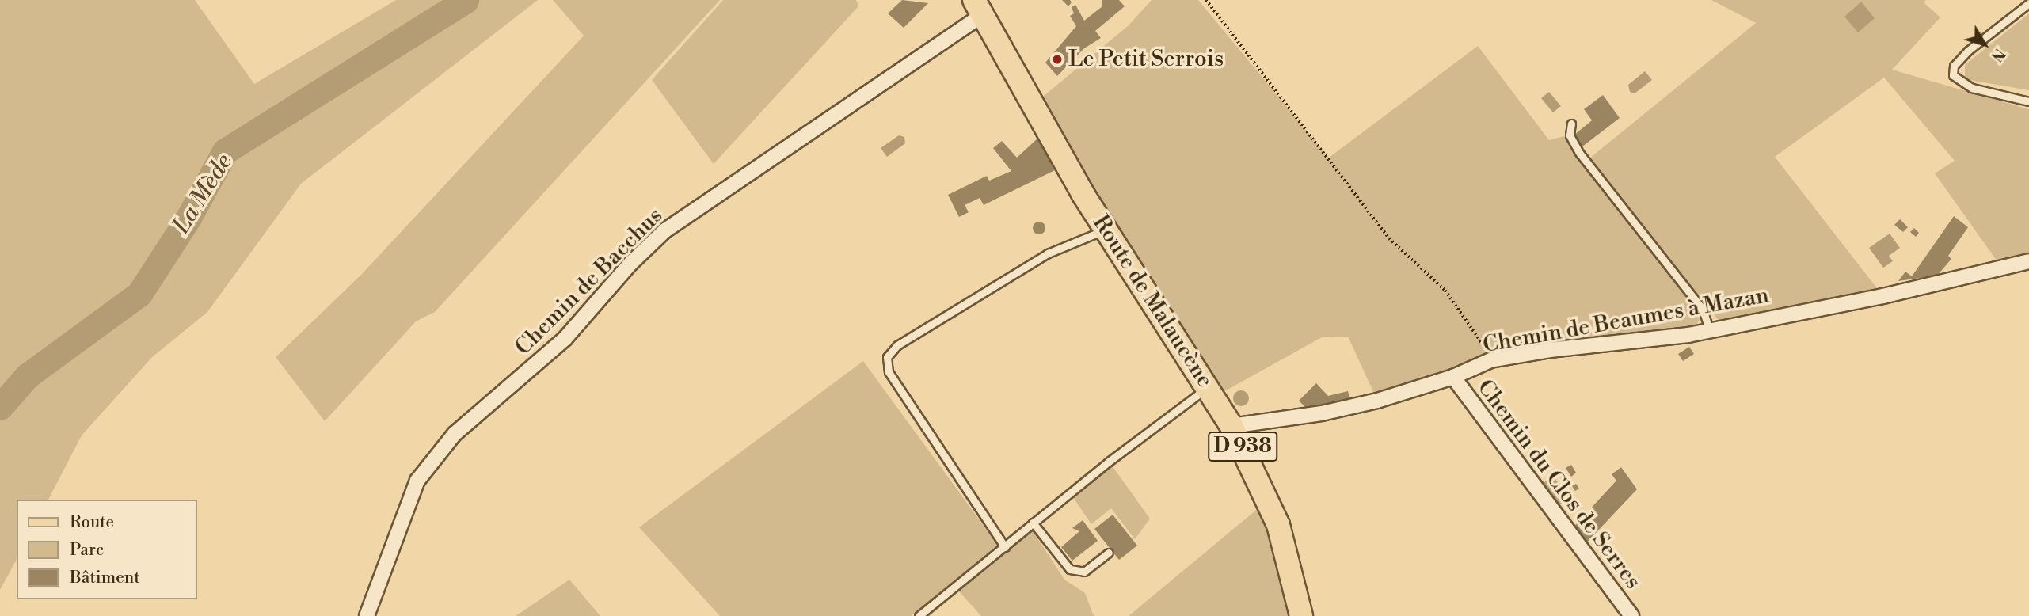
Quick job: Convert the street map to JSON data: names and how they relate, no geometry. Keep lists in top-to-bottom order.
{
  "streets": {
    "main road": ["Route de Malaucène", "D 938"],
    "street": ["Chemin de Bacchus", "Chemin de Beaumes à Mazan", "Chemin du Clos de Serres"]
  },
  "crossings": [
    ["Chemin de Bacchus", "Route de Malaucène"],
    ["Route de Malaucène", "Chemin de Beaumes à Mazan"],
    ["Chemin de Beaumes à Mazan", "Chemin du Clos de Serres"]
  ],
  "water": ["La Mède"],
  "places": ["Le Petit Serrois"],
  "legend": ["Route", "Parc", "Bâtiment"],
  "north": "bottom right"
}
